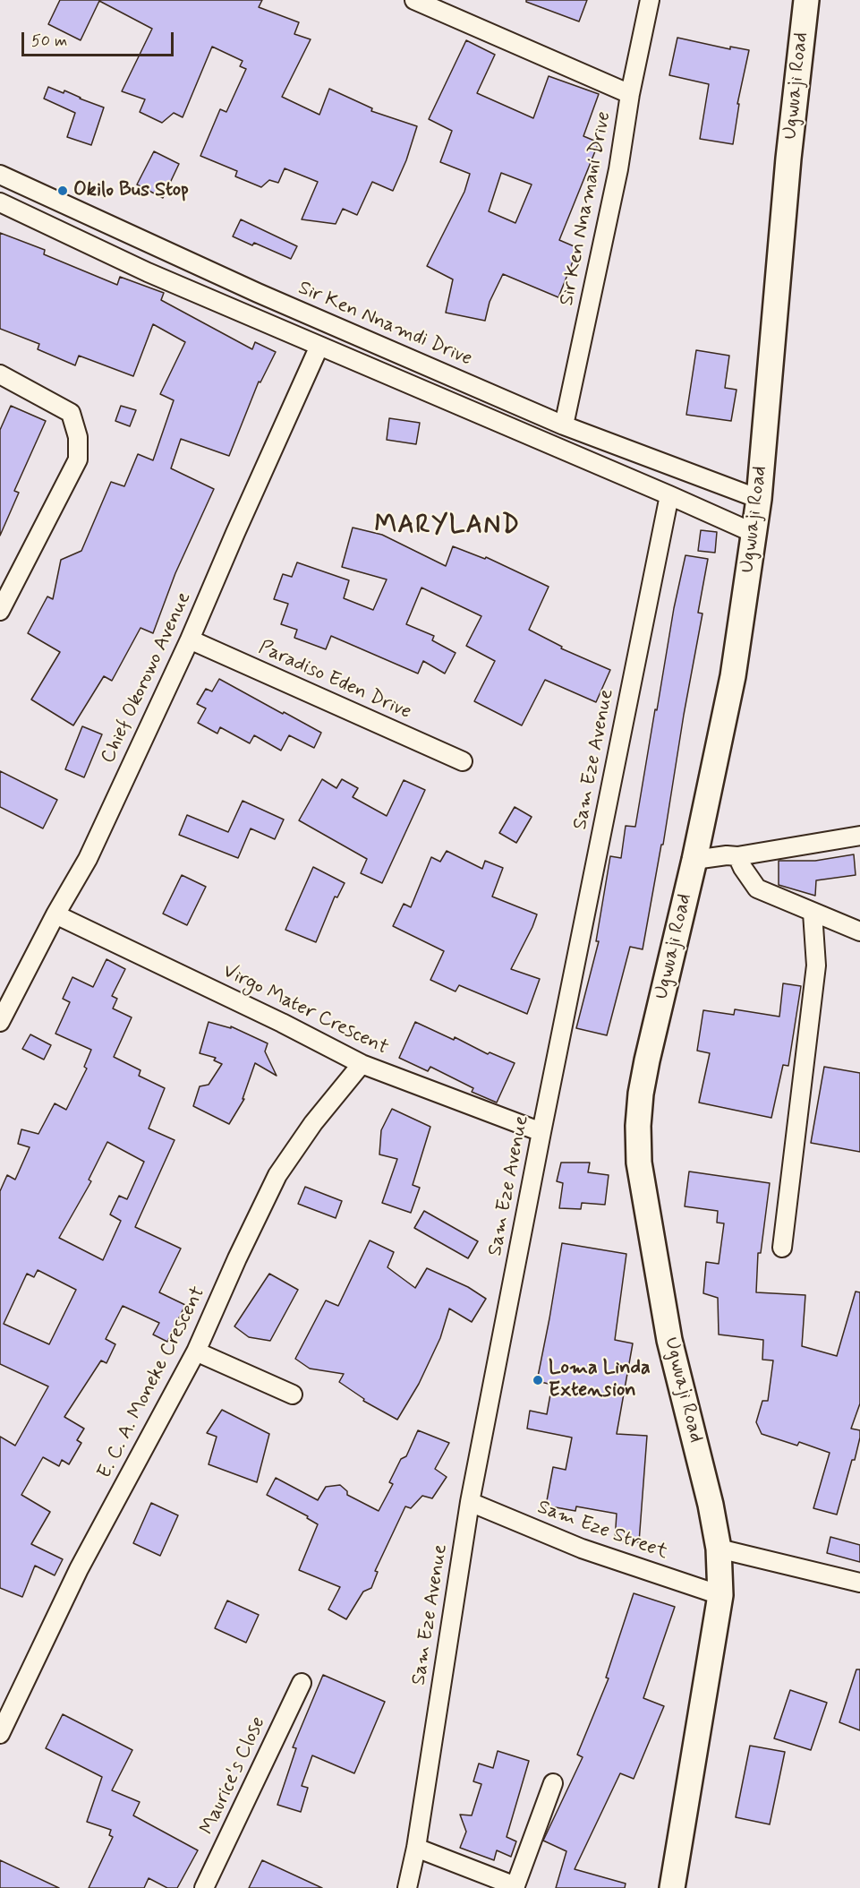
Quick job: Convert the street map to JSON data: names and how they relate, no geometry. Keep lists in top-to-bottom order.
{
  "streets": {
    "main road": ["Ugwuaji Road"],
    "street": [
      "Sir Ken Nnamani Drive",
      "Sir Ken Nnamdi Drive",
      "Chief Okorowo Avenue",
      "Paradiso Eden Drive",
      "Sam Eze Avenue",
      "Virgo Mater Crescent",
      "E. C. A. Moneke Crescent",
      "Sam Eze Street",
      "Maurice's Close"
    ]
  },
  "crossings": [
    ["Ugwuaji Road", "Sir Ken Nnamdi Drive"],
    ["Ugwuaji Road", "Sam Eze Street"],
    ["Sir Ken Nnamani Drive", "Sir Ken Nnamdi Drive"],
    ["Chief Okorowo Avenue", "Paradiso Eden Drive"],
    ["Chief Okorowo Avenue", "Virgo Mater Crescent"],
    ["Sam Eze Avenue", "Virgo Mater Crescent"],
    ["Sam Eze Avenue", "Sam Eze Street"],
    ["Virgo Mater Crescent", "E. C. A. Moneke Crescent"]
  ],
  "districts": ["MARYLAND"],
  "places": ["Okilo Bus Stop", "Loma Linda Extension"],
  "scale_bar": "50 m"
}
